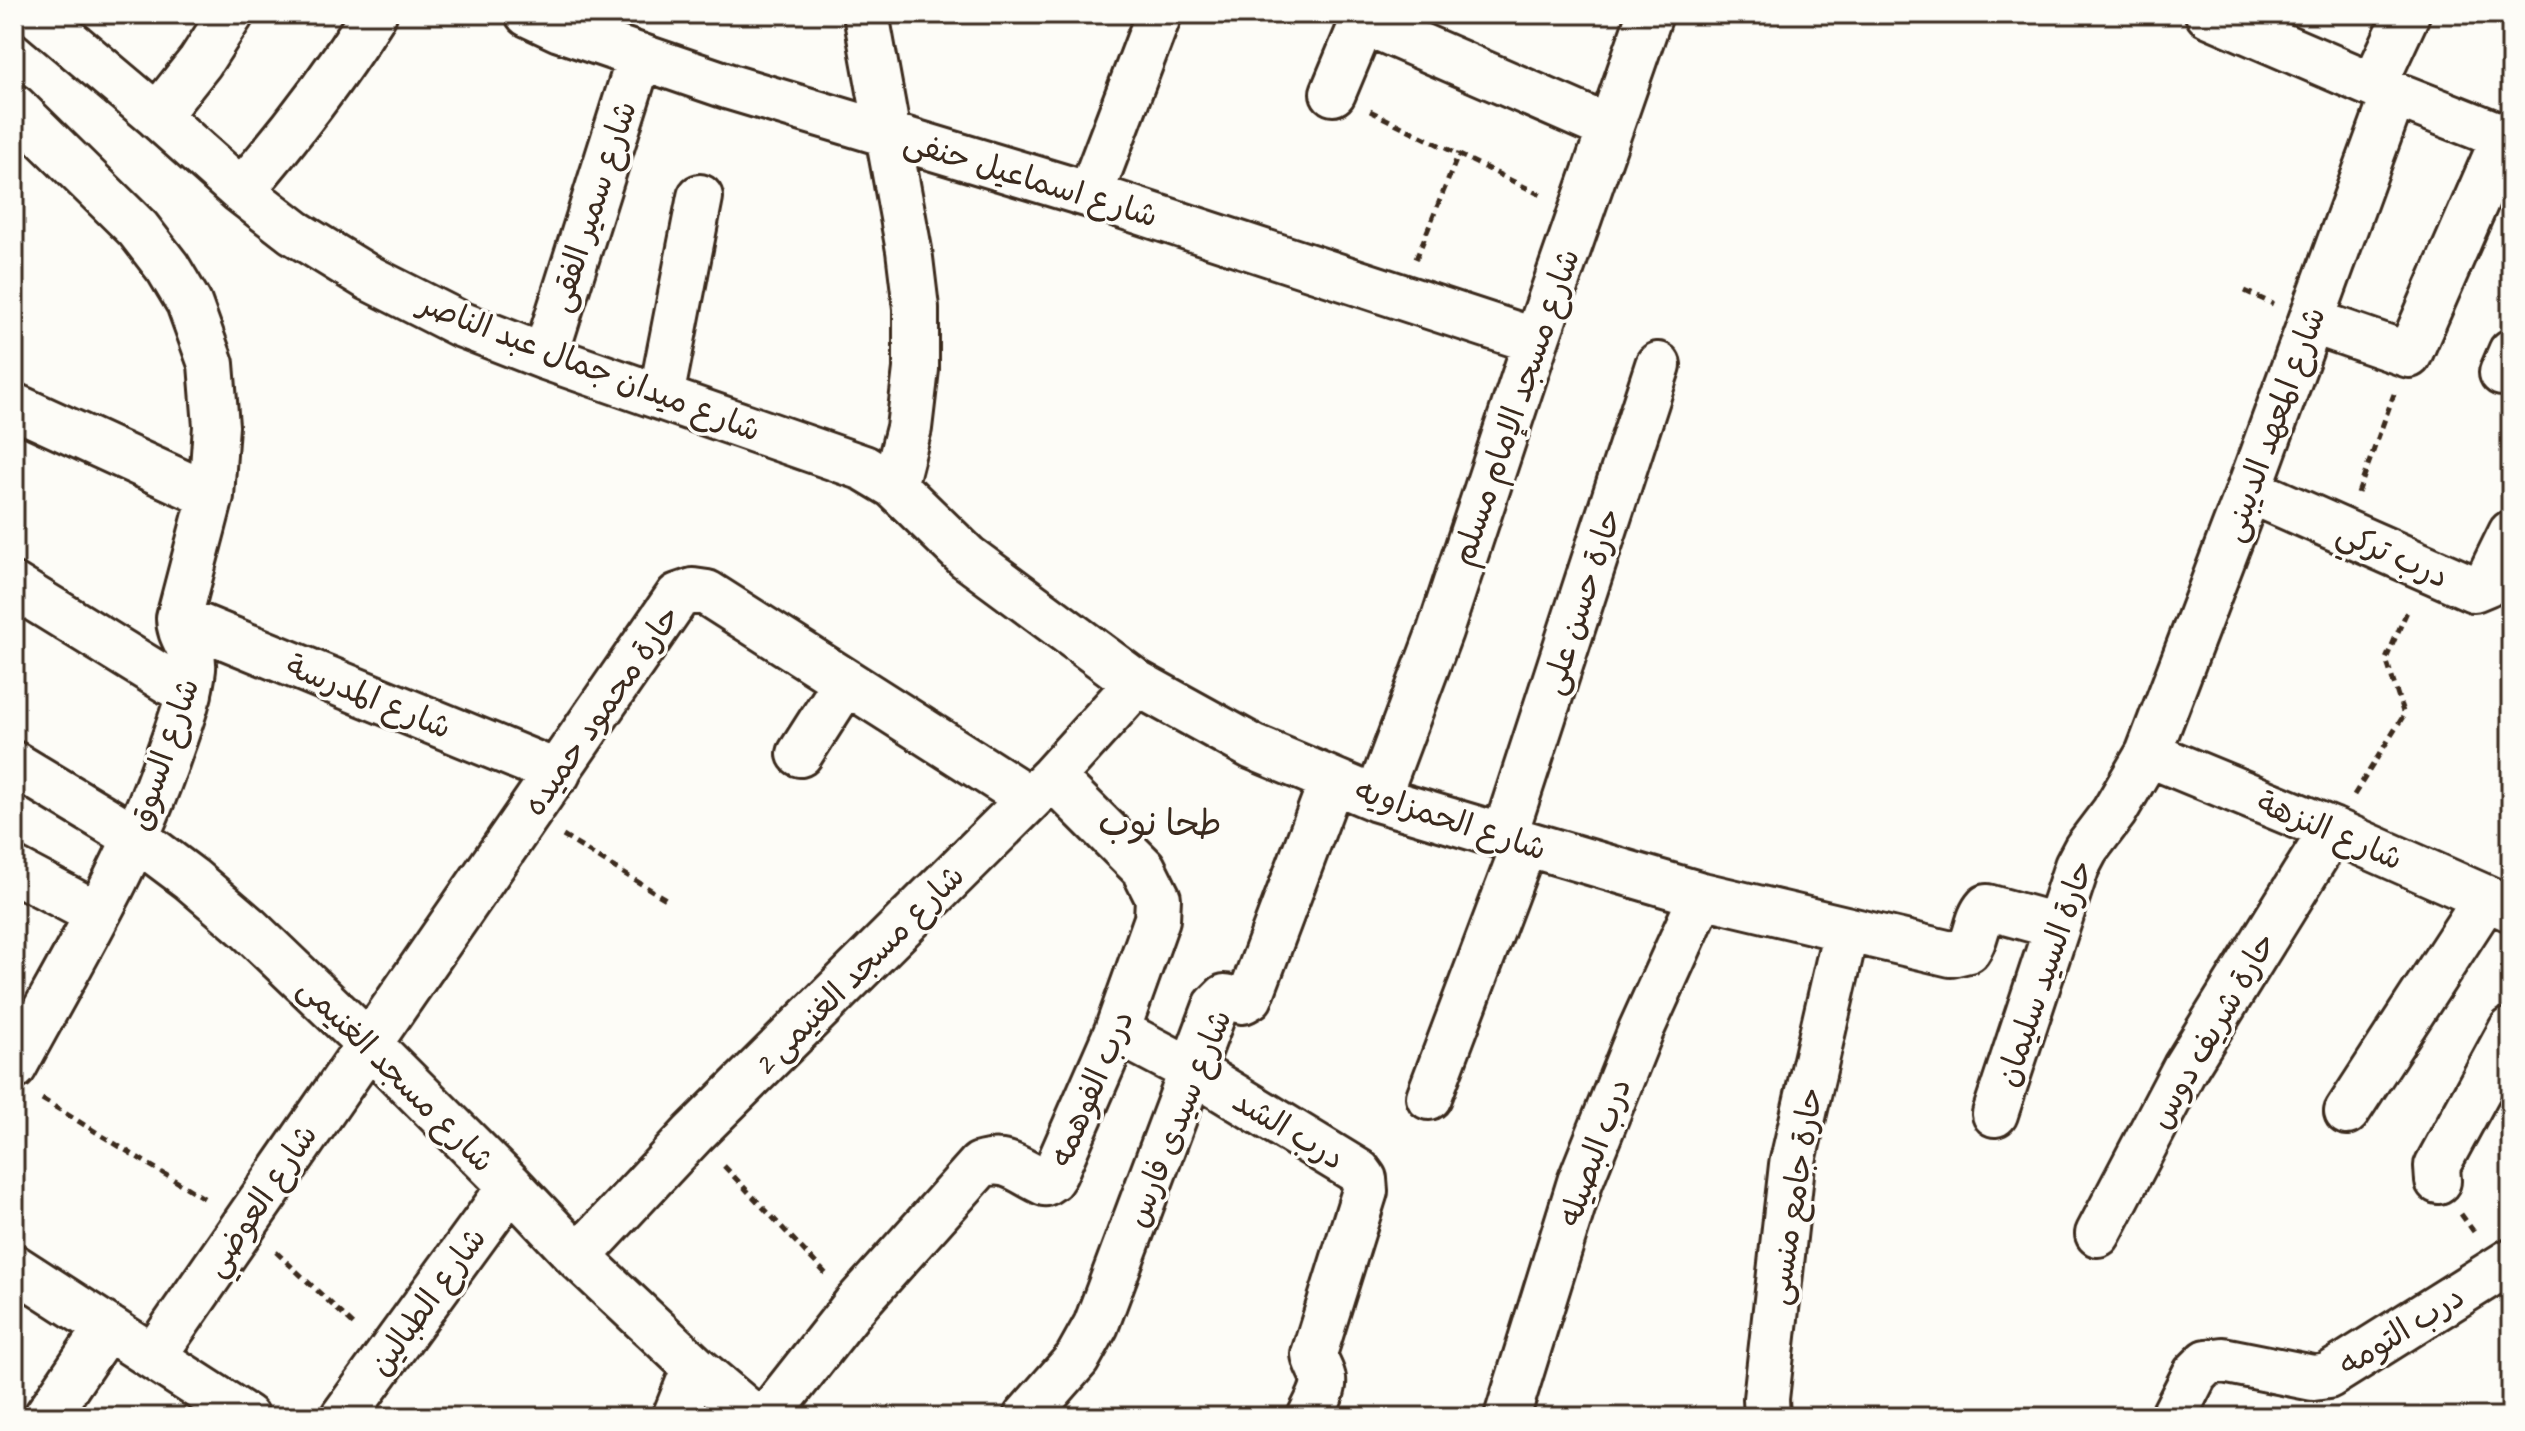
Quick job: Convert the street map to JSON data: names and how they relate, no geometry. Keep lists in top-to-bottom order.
{
  "streets": {
    "street": [
      "شارع اسماعيل حنفى",
      "شارع سمير الفقى",
      "شارع ميدان جمال عبد الناصر",
      "شارع مسجد الإمام مسلم",
      "شارع المعهد الديبنى",
      "درب تركي",
      "حارة حسن على",
      "شارع المدرسة",
      "حارة محمود حميده",
      "شارع السوق",
      "شارع الحمزاويه",
      "شارع النزهة",
      "شارع مسجد الغنيمى 2",
      "حارة السيد سليمان",
      "حارة شريف دوس",
      "شارع مسجد الغنيمى",
      "درب الفوهمه",
      "شارع سيدى فارس",
      "درب الشد",
      "درب البصيله",
      "حارة جامع منسى",
      "شارع العوضي",
      "شارع الطبالين",
      "درب التومه"
    ]
  },
  "crossings": [
    ["شارع اسماعيل حنفى", "شارع سمير الفقى"],
    ["شارع اسماعيل حنفى", "شارع مسجد الإمام مسلم"],
    ["شارع سمير الفقى", "شارع ميدان جمال عبد الناصر"],
    ["شارع ميدان جمال عبد الناصر", "شارع الحمزاويه"],
    ["شارع مسجد الإمام مسلم", "شارع الحمزاويه"],
    ["شارع المعهد الديبنى", "درب تركي"],
    ["شارع المعهد الديبنى", "شارع النزهة"],
    ["شارع المعهد الديبنى", "حارة السيد سليمان"],
    ["حارة حسن على", "شارع الحمزاويه"],
    ["شارع المدرسة", "حارة محمود حميده"],
    ["شارع المدرسة", "شارع السوق"],
    ["حارة محمود حميده", "شارع مسجد الغنيمى 2"],
    ["حارة محمود حميده", "شارع مسجد الغنيمى"],
    ["حارة محمود حميده", "درب الفوهمه"],
    ["حارة محمود حميده", "شارع العوضي"],
    ["شارع السوق", "شارع مسجد الغنيمى"],
    ["شارع الحمزاويه", "شارع مسجد الغنيمى 2"],
    ["شارع الحمزاويه", "حارة السيد سليمان"],
    ["شارع الحمزاويه", "شارع سيدى فارس"],
    ["شارع الحمزاويه", "درب البصيله"],
    ["شارع الحمزاويه", "حارة جامع منسى"],
    ["شارع النزهة", "حارة السيد سليمان"],
    ["شارع النزهة", "حارة شريف دوس"],
    ["شارع مسجد الغنيمى 2", "شارع مسجد الغنيمى"],
    ["شارع مسجد الغنيمى 2", "درب الفوهمه"],
    ["شارع مسجد الغنيمى", "شارع العوضي"],
    ["شارع مسجد الغنيمى", "شارع الطبالين"],
    ["درب الفوهمه", "درب الشد"],
    ["شارع سيدى فارس", "درب الشد"]
  ],
  "districts": ["طحا نوب"]
}
